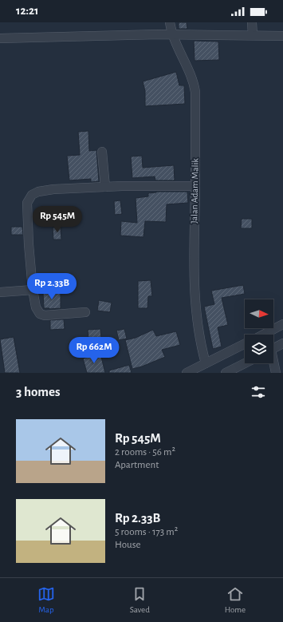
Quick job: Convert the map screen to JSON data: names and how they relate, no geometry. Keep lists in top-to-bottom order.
{
  "streets": {
    "street": ["Jalan Adam Malik"]
  },
  "north": "right",
  "page": {
    "status": "12:21",
    "price": ["Rp 545M", "Rp 2.33B", "Rp 662M"],
    "heading": "3 homes",
    "list": [
      {
        "name": "Rp 545M",
        "note": "2 rooms · 56 m² · Apartment"
      },
      {
        "name": "Rp 2.33B",
        "note": "5 rooms · 173 m² · House"
      }
    ],
    "tabs": ["Map", "Saved", "Home"]
  }
}
